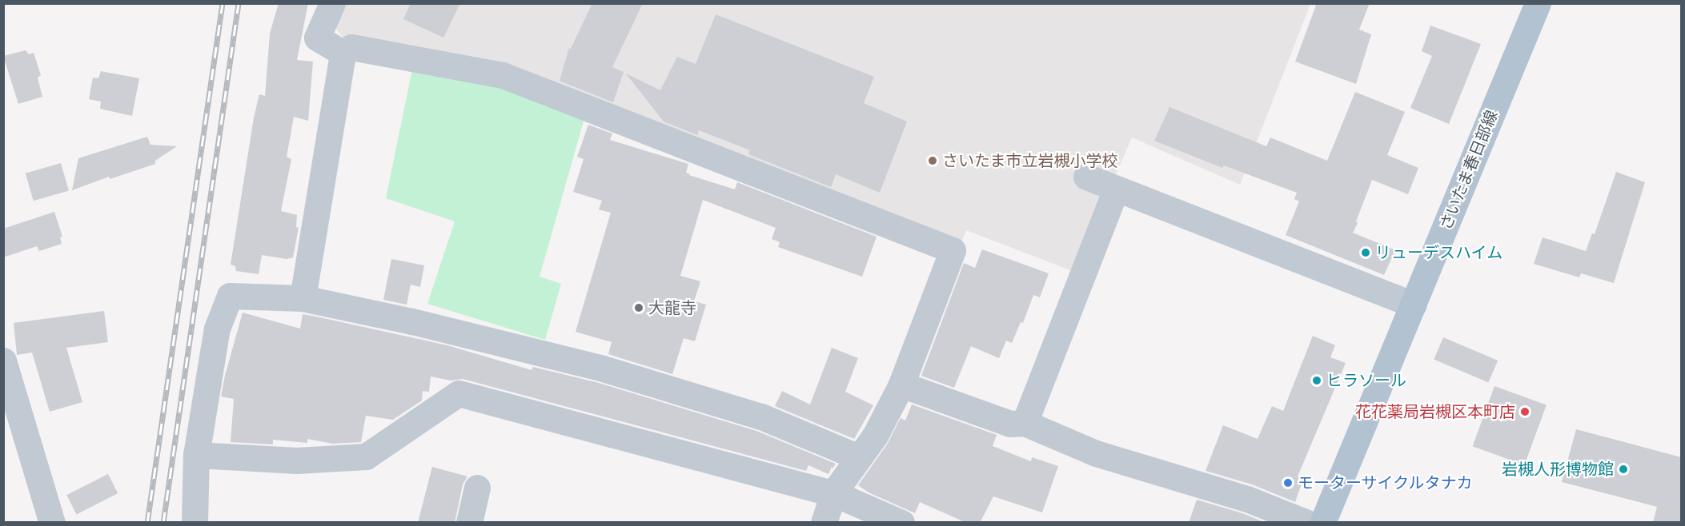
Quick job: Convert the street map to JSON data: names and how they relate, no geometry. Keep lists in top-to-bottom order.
{
  "streets": {
    "main road": ["さいたま春日部線"]
  },
  "places": [
    "さいたま市立岩槻小学校",
    "リューデスハイム",
    "大龍寺",
    "ヒラソール",
    "花花薬局岩槻区本町店",
    "岩槻人形博物館",
    "モーターサイクルタナカ"
  ]
}
